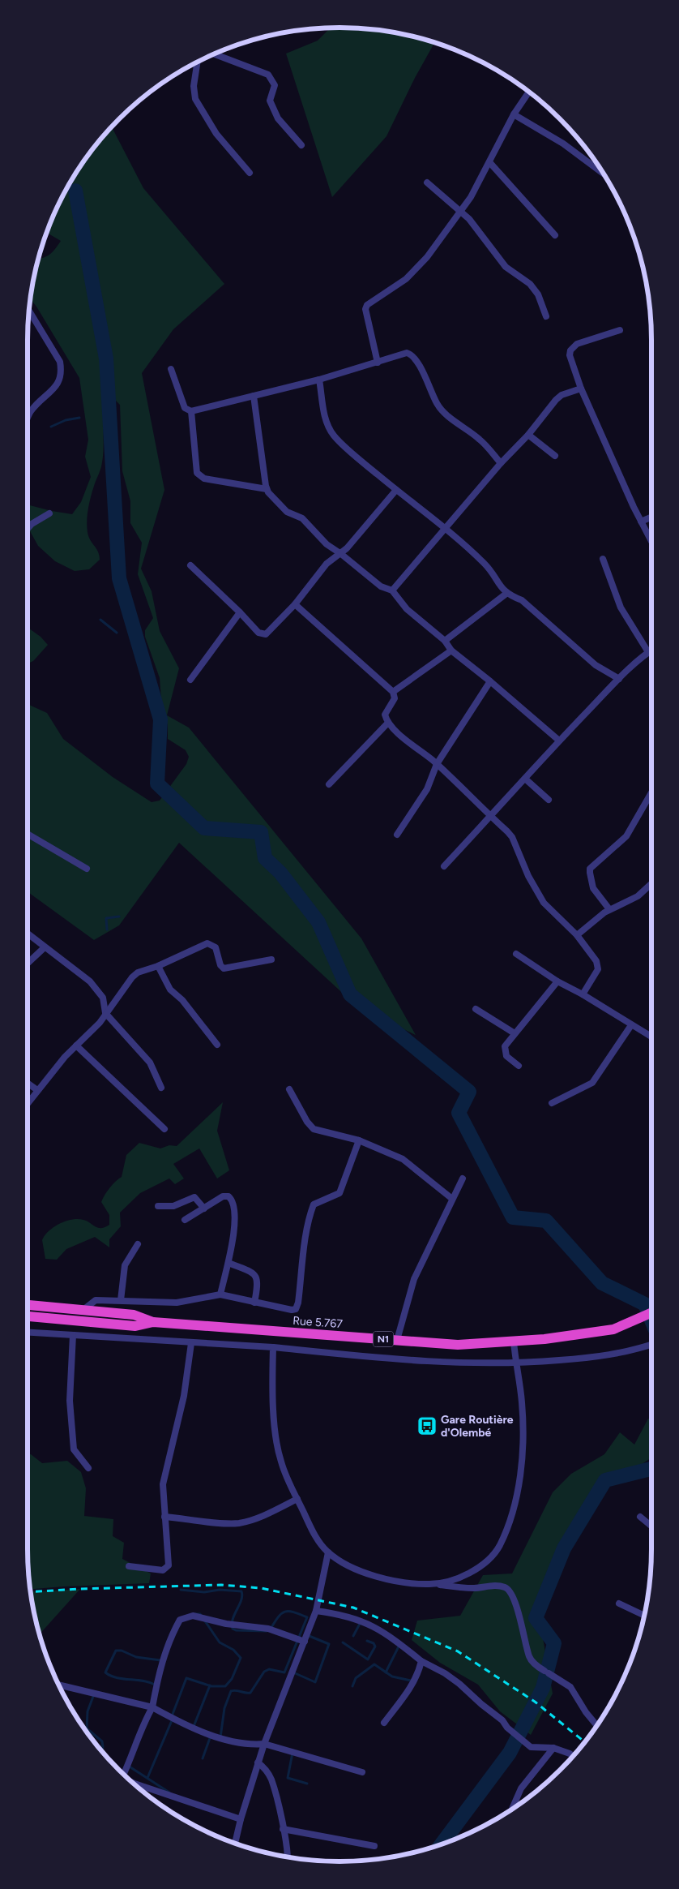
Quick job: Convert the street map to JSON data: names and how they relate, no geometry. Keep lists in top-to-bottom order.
{
  "streets": {
    "highway": ["Rue 5.767", "N1"]
  },
  "crossings": [
    ["Rue 5.767", "N1"]
  ],
  "places": {
    "bus stop": ["Gare Routière d'Olembé"]
  }
}
